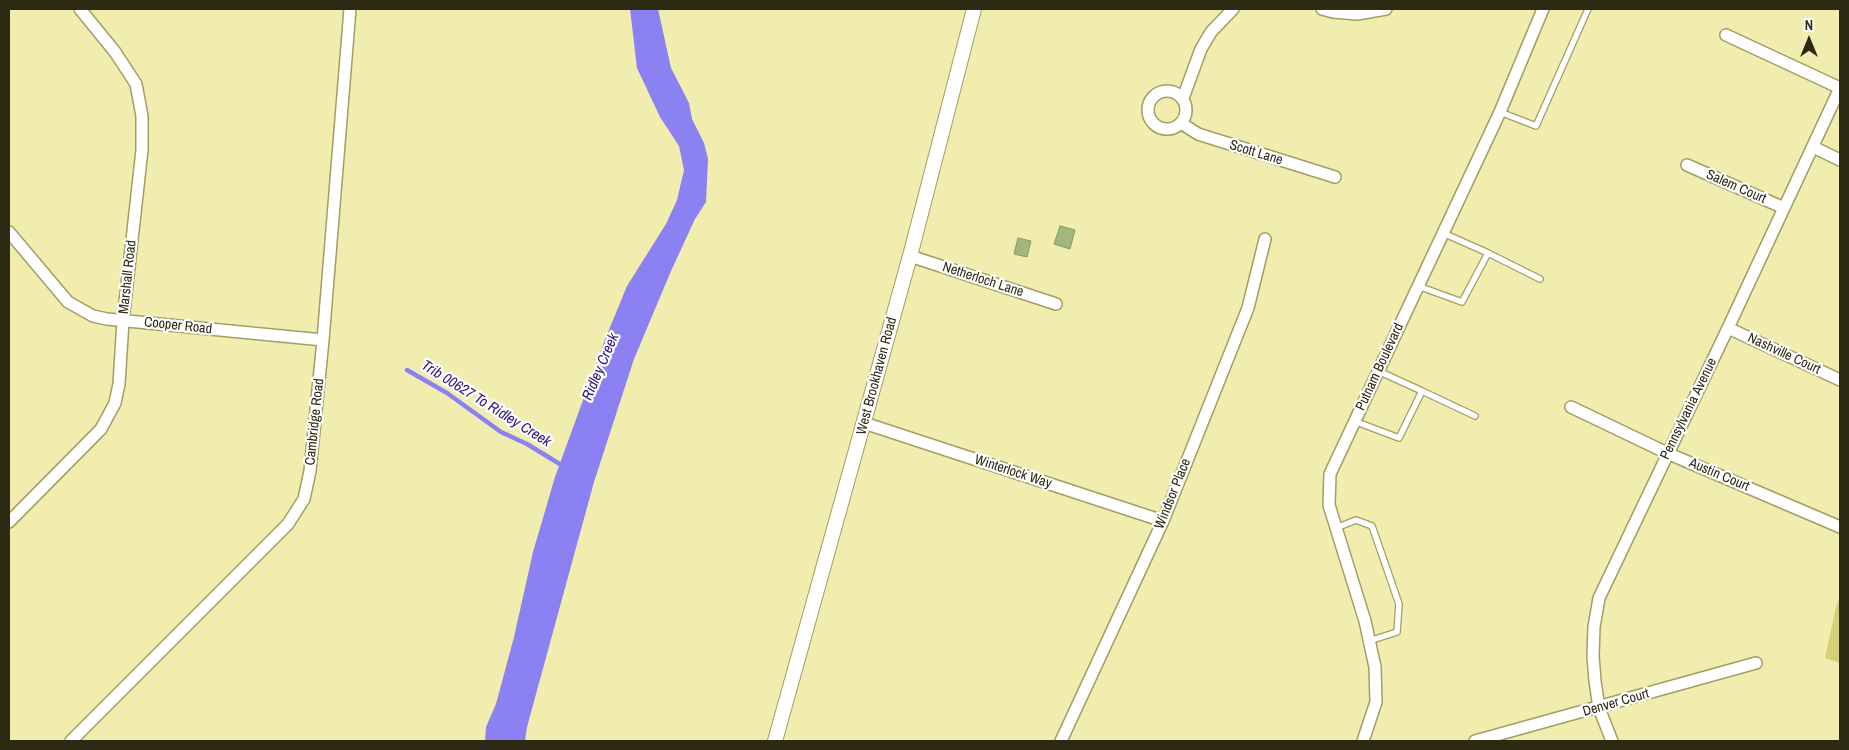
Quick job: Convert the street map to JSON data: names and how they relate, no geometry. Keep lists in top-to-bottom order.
{
  "streets": {
    "street": [
      "Scott Lane",
      "Salem Court",
      "Marshall Road",
      "Netherloch Lane",
      "Cooper Road",
      "Nashville Court",
      "Putnam Boulevard",
      "West Brookhaven Road",
      "Pennsylvania Avenue",
      "Cambridge Road",
      "Winterlock Way",
      "Austin Court",
      "Windsor Place",
      "Denver Court"
    ]
  },
  "crossings": [
    ["Salem Court", "Pennsylvania Avenue"],
    ["Marshall Road", "Cooper Road"],
    ["Netherloch Lane", "West Brookhaven Road"],
    ["Cooper Road", "Cambridge Road"],
    ["Nashville Court", "Pennsylvania Avenue"],
    ["West Brookhaven Road", "Winterlock Way"],
    ["Pennsylvania Avenue", "Austin Court"],
    ["Pennsylvania Avenue", "Denver Court"],
    ["Winterlock Way", "Windsor Place"]
  ],
  "water": ["Ridley Creek", "Trib 00627 To Ridley Creek"],
  "north": "top"
}
